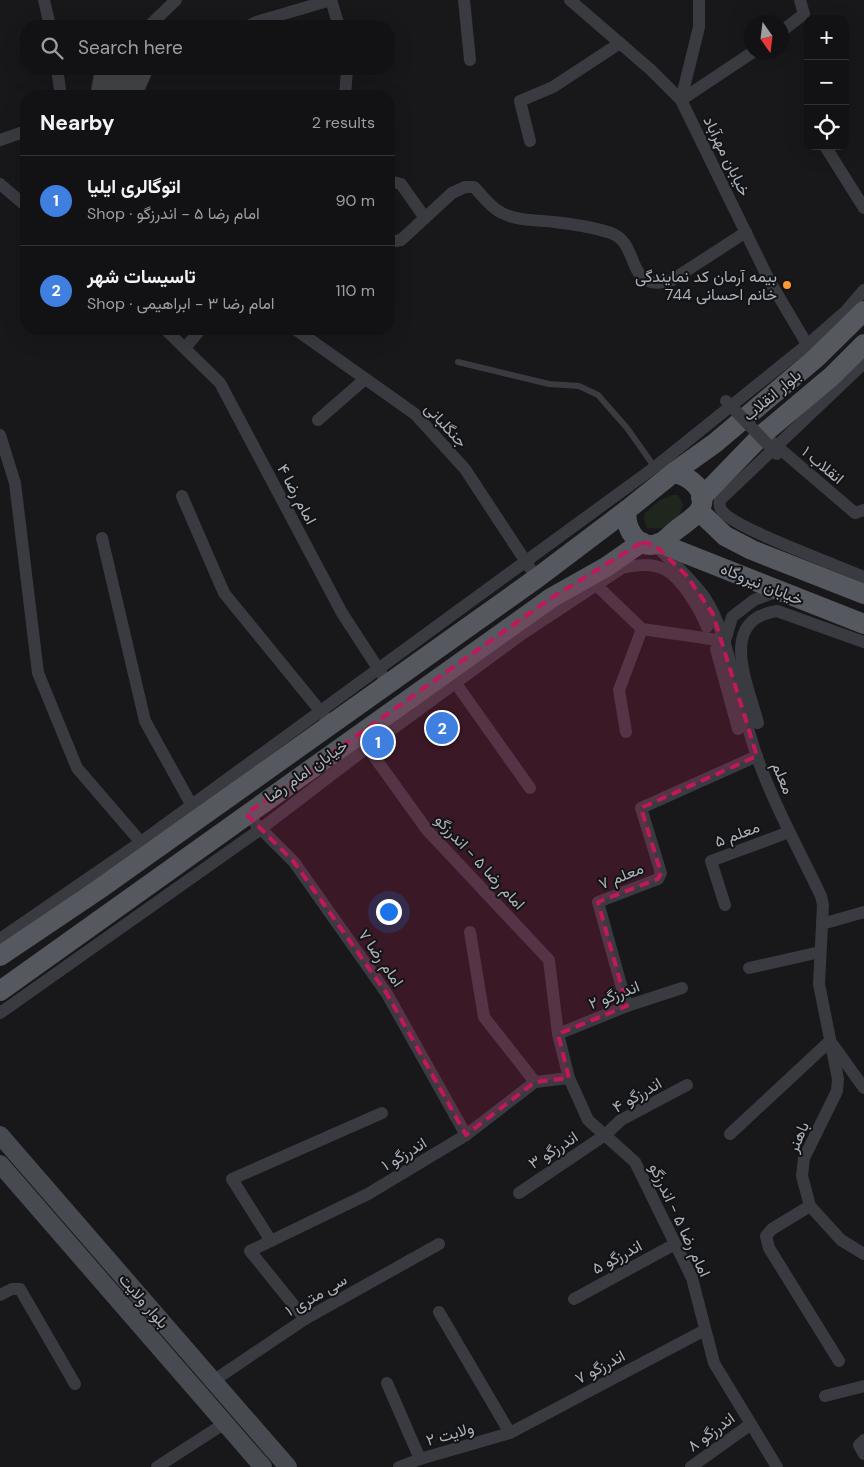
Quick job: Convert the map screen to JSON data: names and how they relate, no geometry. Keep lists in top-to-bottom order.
{
  "streets": {
    "main road": [
      "بلوار انقلاب",
      "خیابان نیروگاه",
      "خیابان امام رضا",
      "بلوار ولایت"
    ],
    "street": [
      "خیابان مهرآباد",
      "جنگلبانی",
      "انقلاب ۱",
      "امام رضا ۴",
      "معلم",
      "معلم ۵",
      "امام رضا ۵ - اندرزگو",
      "معلم ۷",
      "امام رضا ۷",
      "اندرزگو ۲",
      "اندرزگو ۴",
      "باهنر",
      "اندرزگو ۳",
      "اندرزگو ۱",
      "اندرزگو ۵",
      "سی متری ۱",
      "اندرزگو ۷",
      "اندرزگو ۸",
      "ولایت ۲"
    ]
  },
  "crossings": [
    ["خیابان مهرآباد", "بلوار انقلاب"],
    ["بلوار انقلاب", "انقلاب ۱"],
    ["بلوار انقلاب", "خیابان نیروگاه"],
    ["بلوار انقلاب", "خیابان امام رضا"],
    ["بلوار انقلاب", "معلم"],
    ["جنگلبانی", "خیابان امام رضا"],
    ["امام رضا ۴", "خیابان امام رضا"],
    ["خیابان نیروگاه", "خیابان امام رضا"],
    ["خیابان نیروگاه", "معلم"],
    ["خیابان امام رضا", "معلم"],
    ["خیابان امام رضا", "امام رضا ۵ - اندرزگو"],
    ["خیابان امام رضا", "امام رضا ۷"],
    ["معلم", "معلم ۵"],
    ["معلم", "معلم ۷"],
    ["معلم", "باهنر"],
    ["امام رضا ۵ - اندرزگو", "اندرزگو ۲"],
    ["امام رضا ۵ - اندرزگو", "اندرزگو ۴"],
    ["امام رضا ۵ - اندرزگو", "اندرزگو ۳"],
    ["امام رضا ۵ - اندرزگو", "اندرزگو ۵"],
    ["امام رضا ۵ - اندرزگو", "اندرزگو ۷"],
    ["امام رضا ۵ - اندرزگو", "اندرزگو ۸"],
    ["معلم ۷", "اندرزگو ۲"],
    ["امام رضا ۷", "اندرزگو ۱"],
    ["اندرزگو ۴", "اندرزگو ۳"],
    ["اندرزگو ۱", "سی متری ۱"],
    ["سی متری ۱", "بلوار ولایت"],
    ["اندرزگو ۷", "ولایت ۲"]
  ],
  "places": ["بیمه آرمان کد نمایندگی 744 خانم احسانی"],
  "north": "bottom",
  "page": {
    "map_buttons": ["+", "−"],
    "search": "Search here",
    "heading": ["Nearby", "2 results"],
    "list": [
      {
        "mark": "1",
        "name": "اتوگالری ایلیا",
        "note": "Shop · امام رضا ۵ - اندرزگو",
        "value": "90 m"
      },
      {
        "mark": "2",
        "name": "تاسیسات شهر",
        "note": "Shop · امام رضا ۳ - ابراهیمی",
        "value": "110 m"
      }
    ],
    "pins": ["2", "1"]
  }
}
